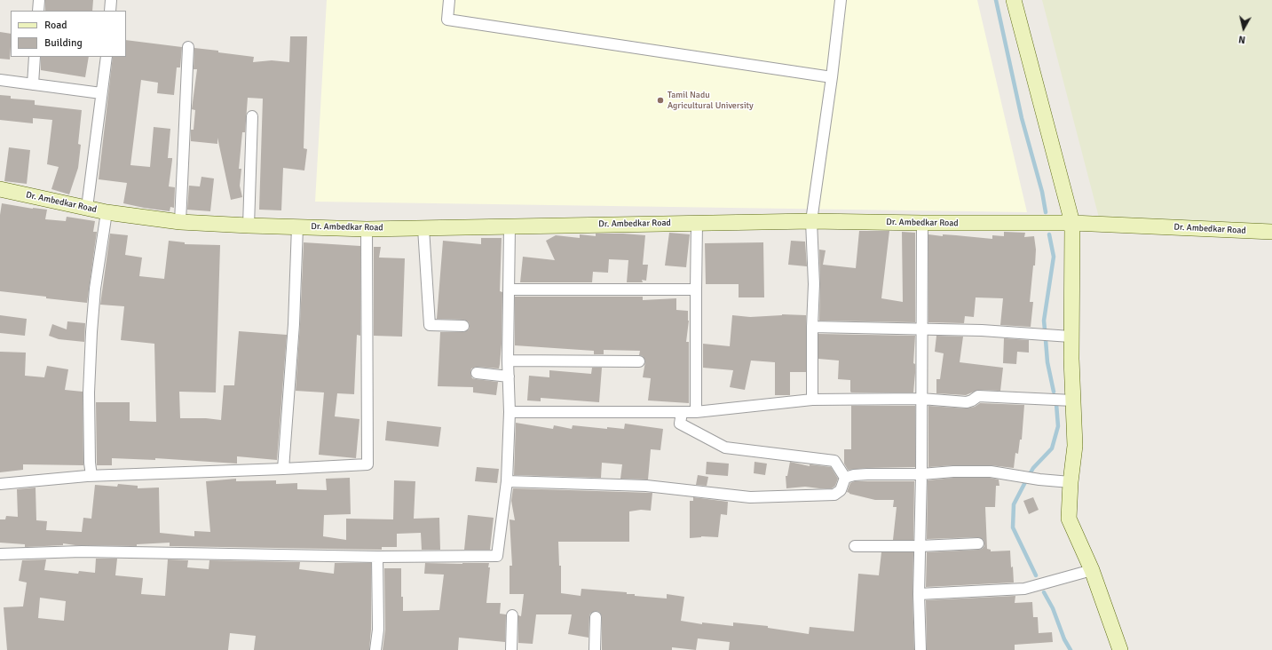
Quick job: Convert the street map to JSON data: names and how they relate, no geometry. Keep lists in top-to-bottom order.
{
  "streets": {
    "street": ["Dr. Ambedkar Road"]
  },
  "places": ["Tamil Nadu Agricultural University"],
  "legend": ["Road", "Building"],
  "north": "bottom"
}
